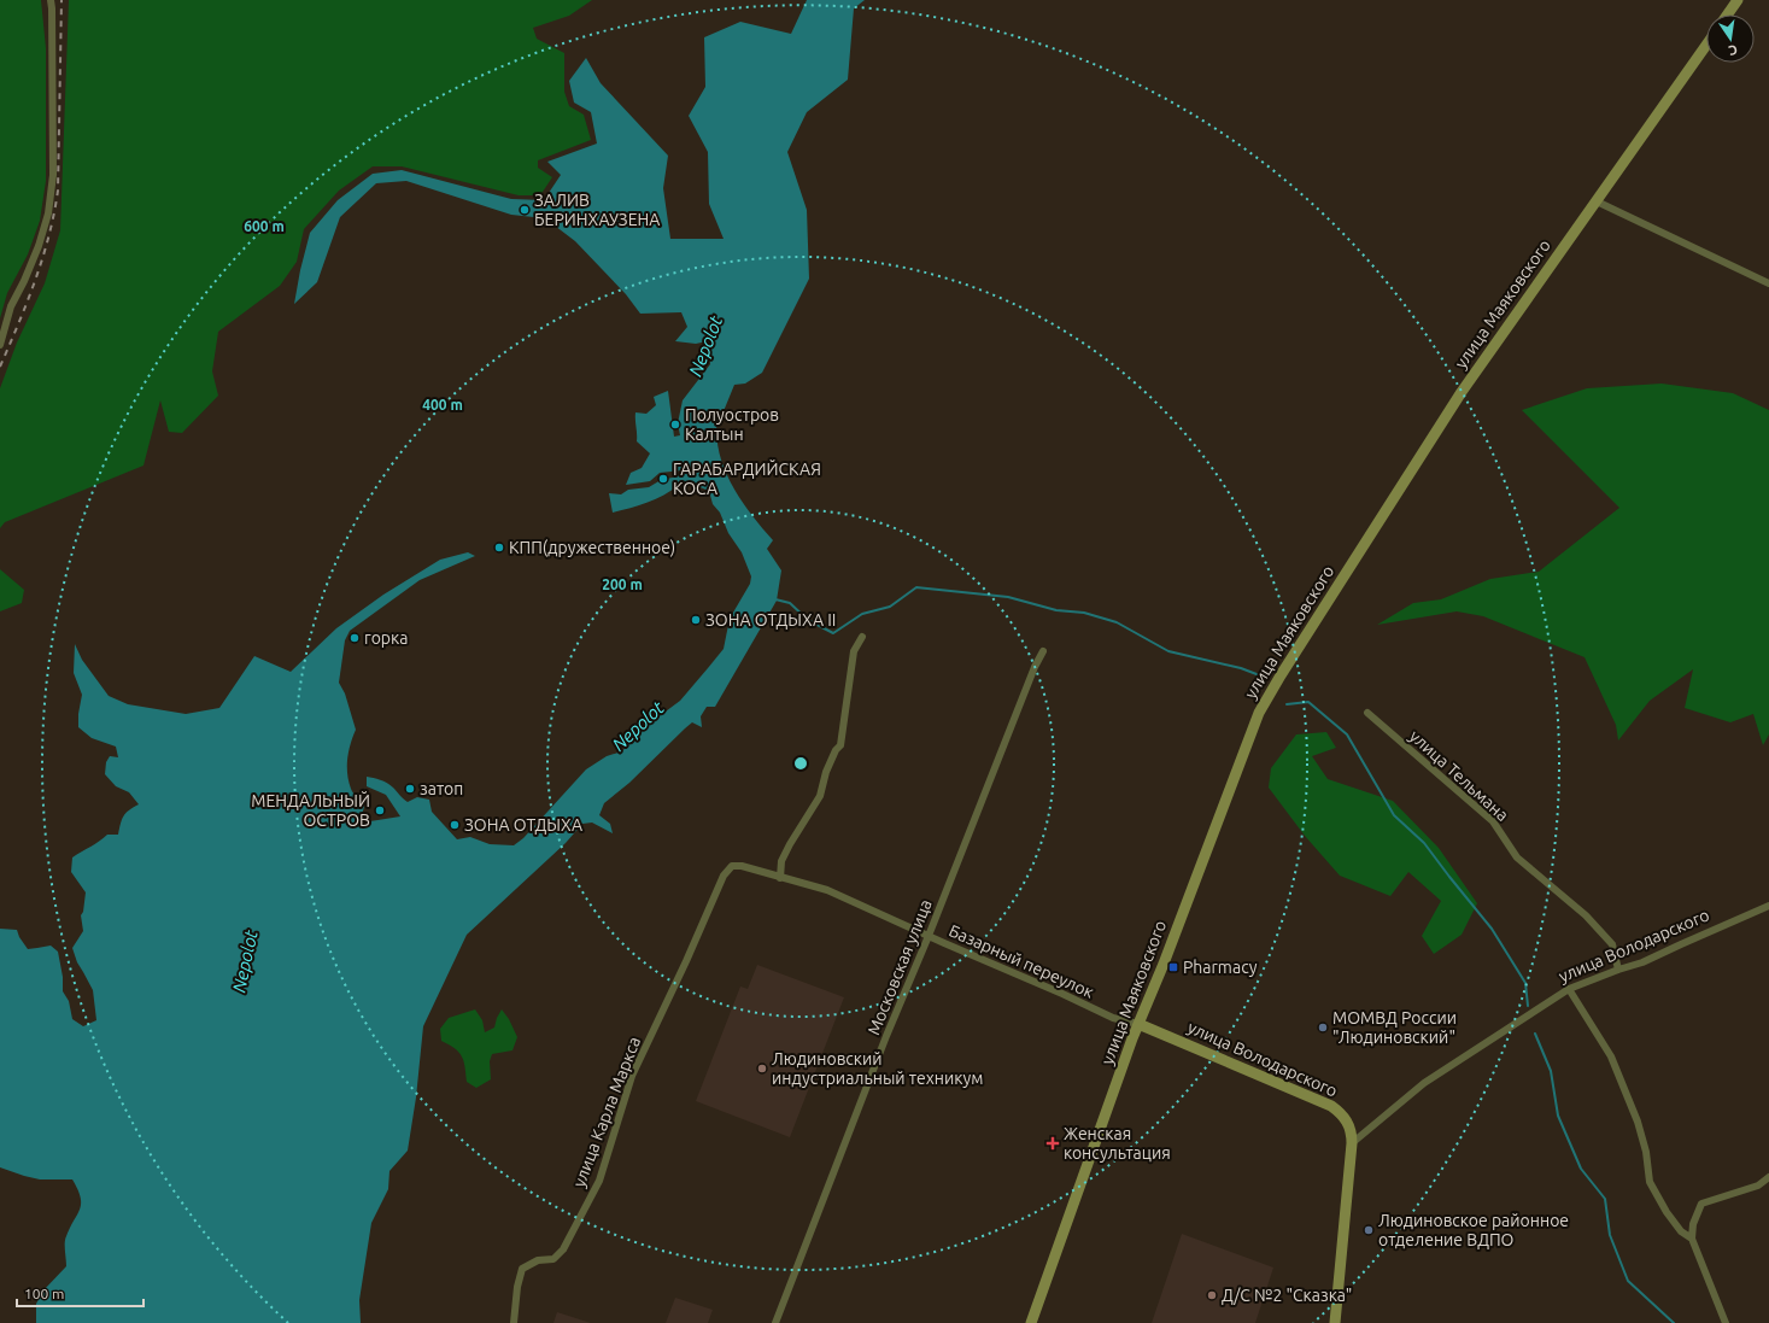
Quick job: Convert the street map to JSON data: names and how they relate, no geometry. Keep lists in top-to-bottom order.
{
  "streets": {
    "street": [
      "улица Маяковского",
      "улица Тельмана",
      "улица Володарского",
      "Базарный переулок",
      "Московская улица",
      "улица Карла Маркса"
    ]
  },
  "crossings": [
    ["улица Маяковского", "улица Володарского"],
    ["улица Маяковского", "Базарный переулок"],
    ["улица Тельмана", "улица Володарского"],
    ["улица Володарского", "Базарный переулок"],
    ["Базарный переулок", "Московская улица"],
    ["Базарный переулок", "улица Карла Маркса"]
  ],
  "water": ["Nepolot"],
  "places": {
    "other": [
      "ЗАЛИВ БЕРИНХАУЗЕНА",
      "Полуостров Калтын",
      "ГАРАБАРДИЙСКАЯ КОСА",
      "КПП(дружественное)",
      "ЗОНА ОТДЫХА II",
      "горка",
      "затоп",
      "МЕНДАЛЬНЫЙ ОСТРОВ",
      "ЗОНА ОТДЫХА",
      "МОМВД России \"Людиновский\"",
      "Людиновский индустриальный техникум",
      "Людиновское районное отделение ВДПО",
      "Д/С №2 \"Сказка\""
    ],
    "transit": ["Pharmacy"],
    "health": ["Женская консультация"]
  },
  "scale_bar": "100 m",
  "north": "bottom",
  "rings": ["600 m", "400 m", "200 m"]
}
